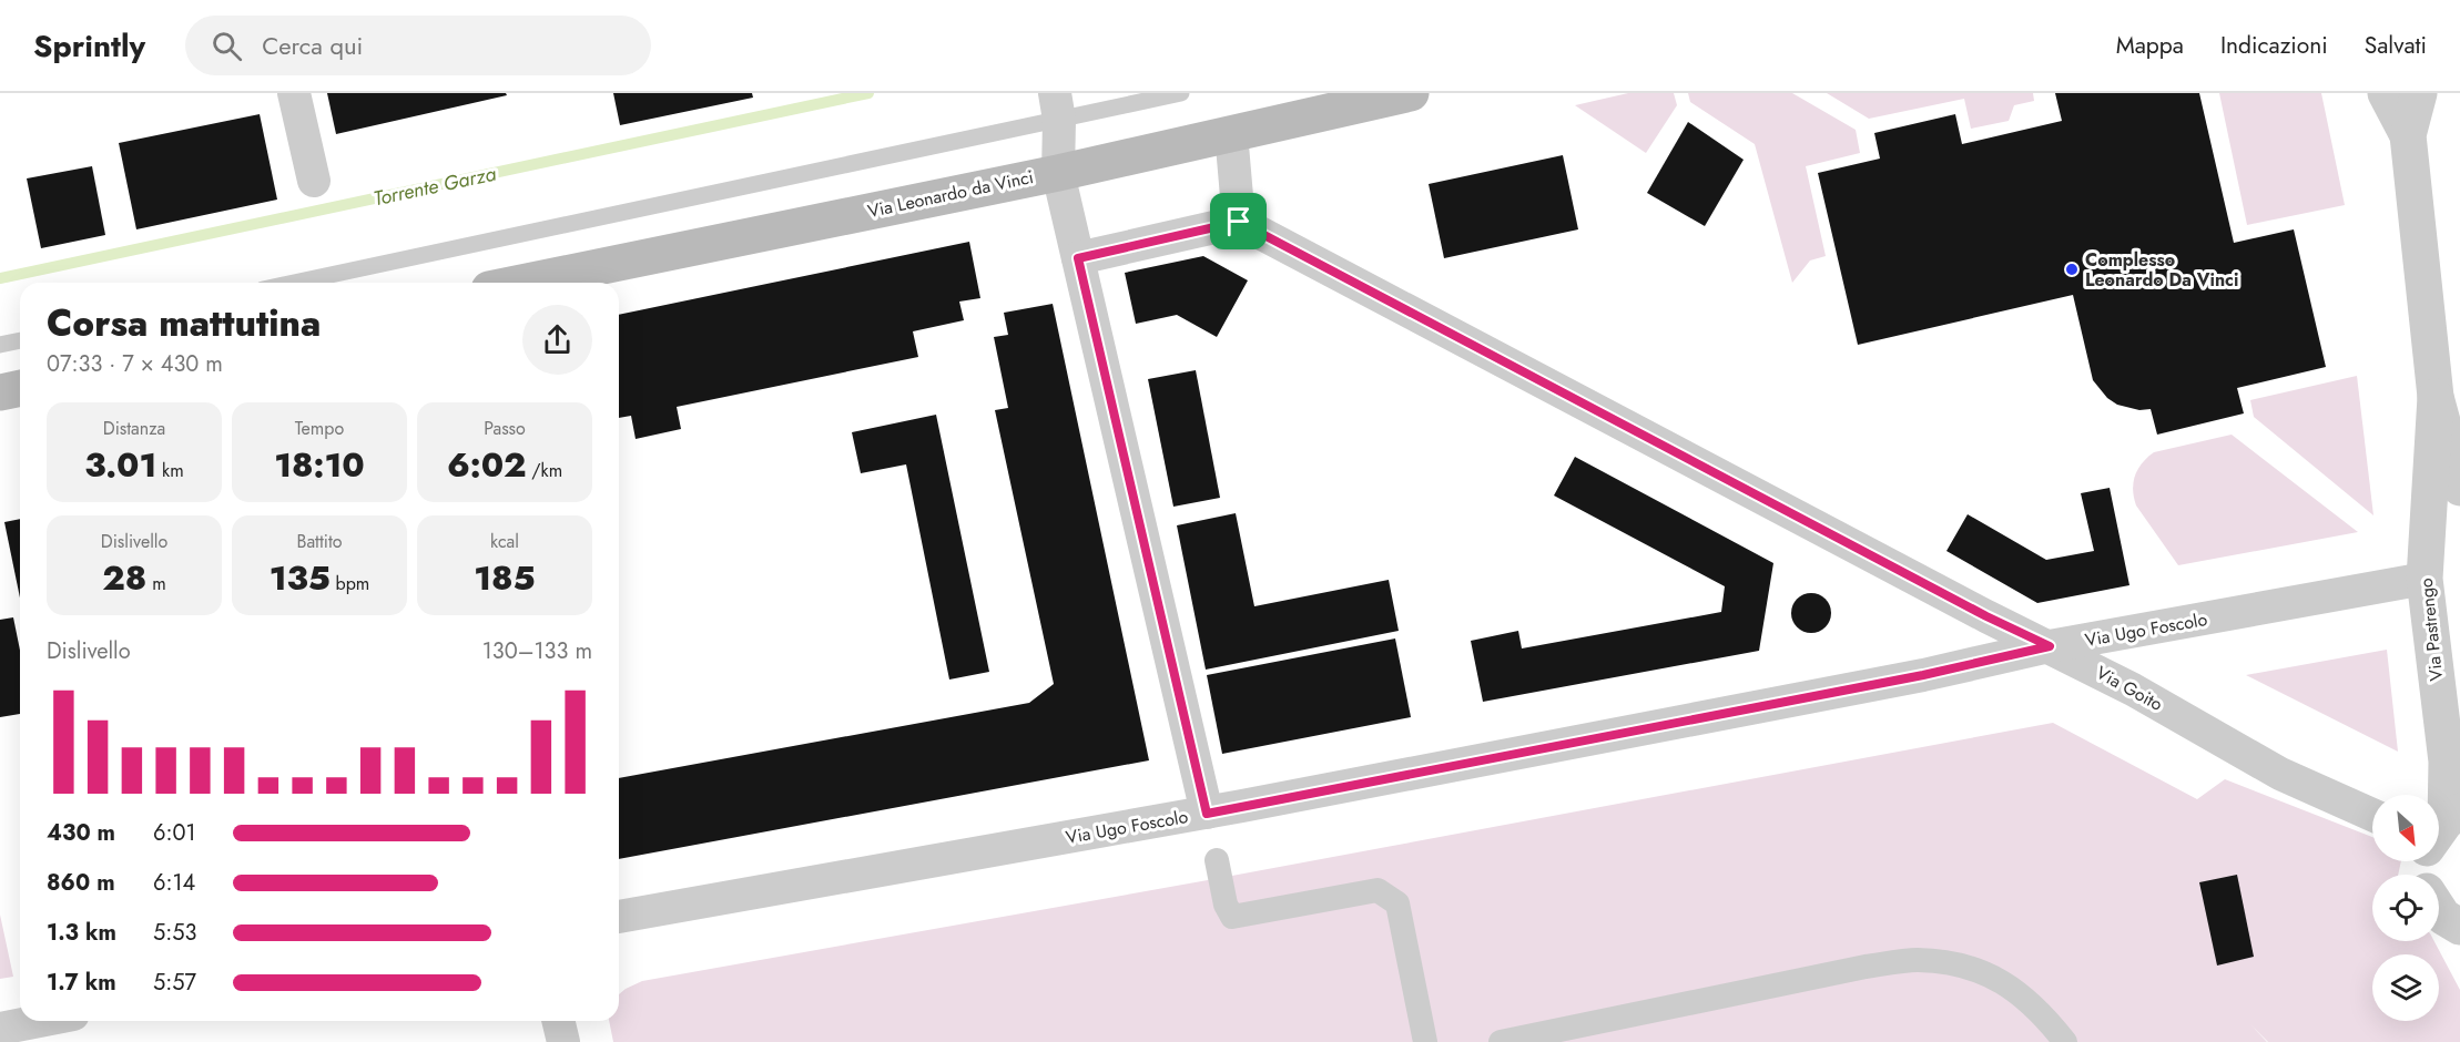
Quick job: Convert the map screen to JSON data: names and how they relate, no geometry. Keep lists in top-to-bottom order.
{
  "streets": {
    "main road": ["Via Leonardo da Vinci"],
    "street": ["Via Ugo Foscolo", "Via Pastrengo", "Via Goito"]
  },
  "crossings": [
    ["Via Ugo Foscolo", "Via Pastrengo"],
    ["Via Ugo Foscolo", "Via Goito"]
  ],
  "water": ["Torrente Garza"],
  "places": ["Complesso Leonardo Da Vinci"],
  "north": "bottom right",
  "page": {
    "header": "Sprintly",
    "search": "Cerca qui",
    "nav": ["Mappa", "Indicazioni", "Salvati"],
    "heading": ["Corsa mattutina", "07:33 · 7 × 430 m"],
    "stats": [
      ["Distanza", "3.01 km"],
      ["Tempo", "18:10"],
      ["Passo", "6:02 /km"],
      ["Dislivello", "28 m"],
      ["Battito", "135 bpm"],
      ["kcal", "185"]
    ],
    "chart": ["Dislivello", "130–133 m"],
    "list": [
      {
        "name": "430 m",
        "note": "6:01"
      },
      {
        "name": "860 m",
        "note": "6:14"
      },
      {
        "name": "1.3 km",
        "note": "5:53"
      },
      {
        "name": "1.7 km",
        "note": "5:57"
      }
    ]
  }
}
